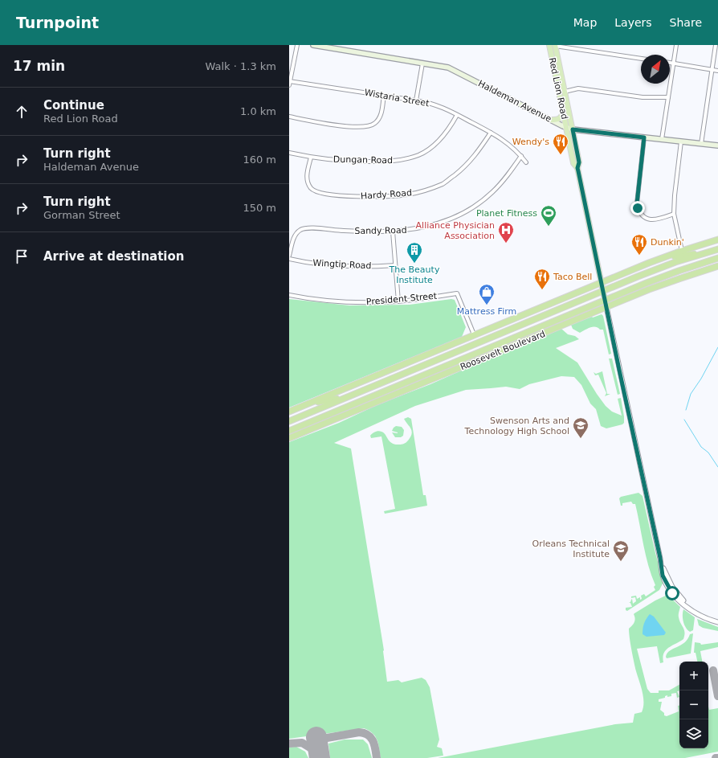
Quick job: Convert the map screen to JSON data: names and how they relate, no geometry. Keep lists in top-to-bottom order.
{
  "streets": {
    "highway": ["Roosevelt Boulevard"],
    "main road": ["Red Lion Road", "Haldeman Avenue"],
    "street": [
      "Wistaria Street",
      "Dungan Road",
      "Hardy Road",
      "Sandy Road",
      "Wingtip Road",
      "President Street"
    ]
  },
  "crossings": [
    ["Red Lion Road", "Haldeman Avenue"],
    ["Red Lion Road", "Roosevelt Boulevard"],
    ["Wistaria Street", "Dungan Road"],
    ["Wistaria Street", "Hardy Road"],
    ["Wistaria Street", "Sandy Road"],
    ["Dungan Road", "Hardy Road"]
  ],
  "places": {
    "restaurant": ["Wendy's", "Dunkin'", "Taco Bell"],
    "sports": ["Planet Fitness"],
    "hospital": ["Alliance Physician Association"],
    "building": ["The Beauty Institute"],
    "shop": ["Mattress Firm"],
    "school or university": ["Swenson Arts and Technology High School", "Orleans Technical Institute"]
  },
  "north": "top right",
  "page": {
    "header": "Turnpoint",
    "nav": ["Map", "Layers", "Share"],
    "heading": ["17 min", "Walk · 1.3 km"],
    "list": [
      ["Continue", "Red Lion Road", "1.0 km"],
      ["Turn right", "Haldeman Avenue", "160 m"],
      ["Turn right", "Gorman Street", "150 m"],
      "Arrive at destination"
    ],
    "map_buttons": ["+", "−"]
  }
}
